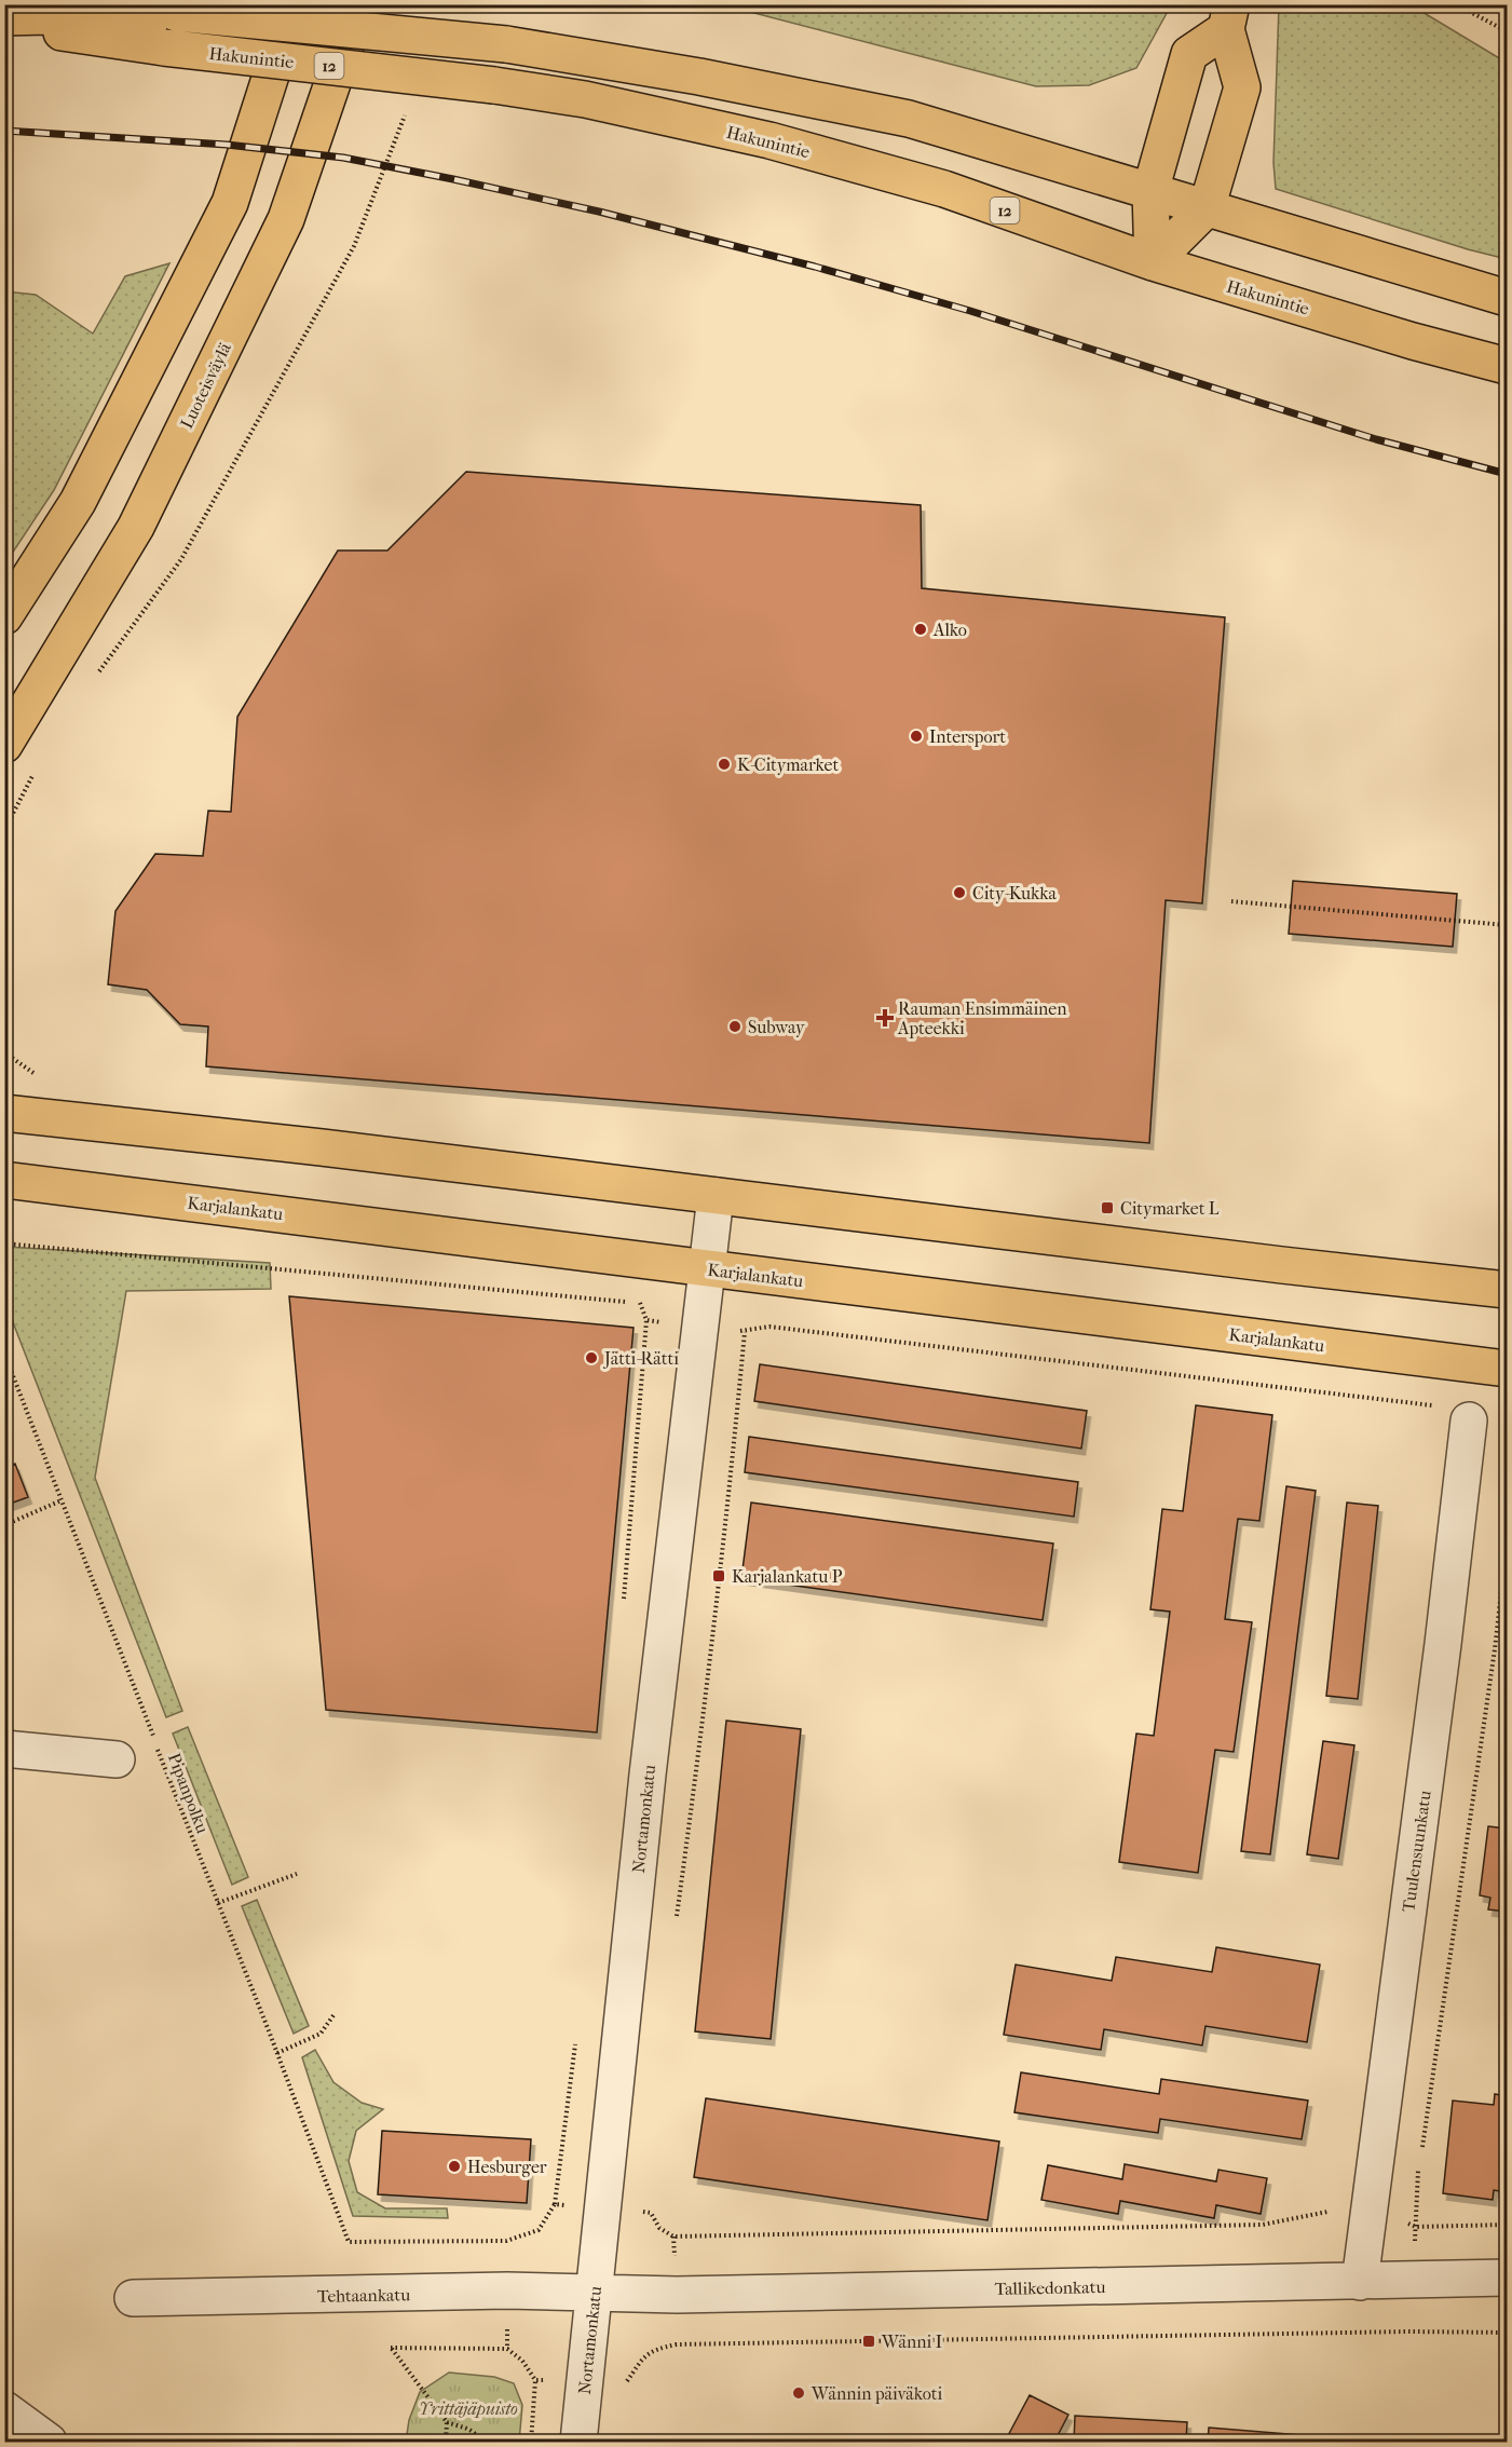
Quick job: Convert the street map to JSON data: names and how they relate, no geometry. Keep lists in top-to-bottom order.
{
  "streets": {
    "main road": [
      "Hakunintie",
      "12",
      "Luoteisväylä",
      "Karjalankatu"
    ],
    "street": [
      "Nortamonkatu",
      "Tuulensuunkatu",
      "Tallikedonkatu",
      "Tehtaankatu"
    ],
    "path": ["Pipanpolku"]
  },
  "crossings": [
    ["Karjalankatu", "Nortamonkatu"],
    ["Pipanpolku", "Nortamonkatu"],
    ["Nortamonkatu", "Tallikedonkatu"],
    ["Nortamonkatu", "Tehtaankatu"],
    ["Tuulensuunkatu", "Tallikedonkatu"],
    ["Tallikedonkatu", "Tehtaankatu"]
  ],
  "parks": ["Yrittäjäpuisto"],
  "places": {
    "other": [
      "Alko",
      "Intersport",
      "K-Citymarket",
      "City-Kukka",
      "Subway",
      "Jätti-Rätti",
      "Hesburger",
      "Wännin päiväkoti"
    ],
    "health": ["Rauman Ensimmäinen Apteekki"],
    "transit": ["Citymarket L", "Karjalankatu P", "Wänni I"]
  }
}
